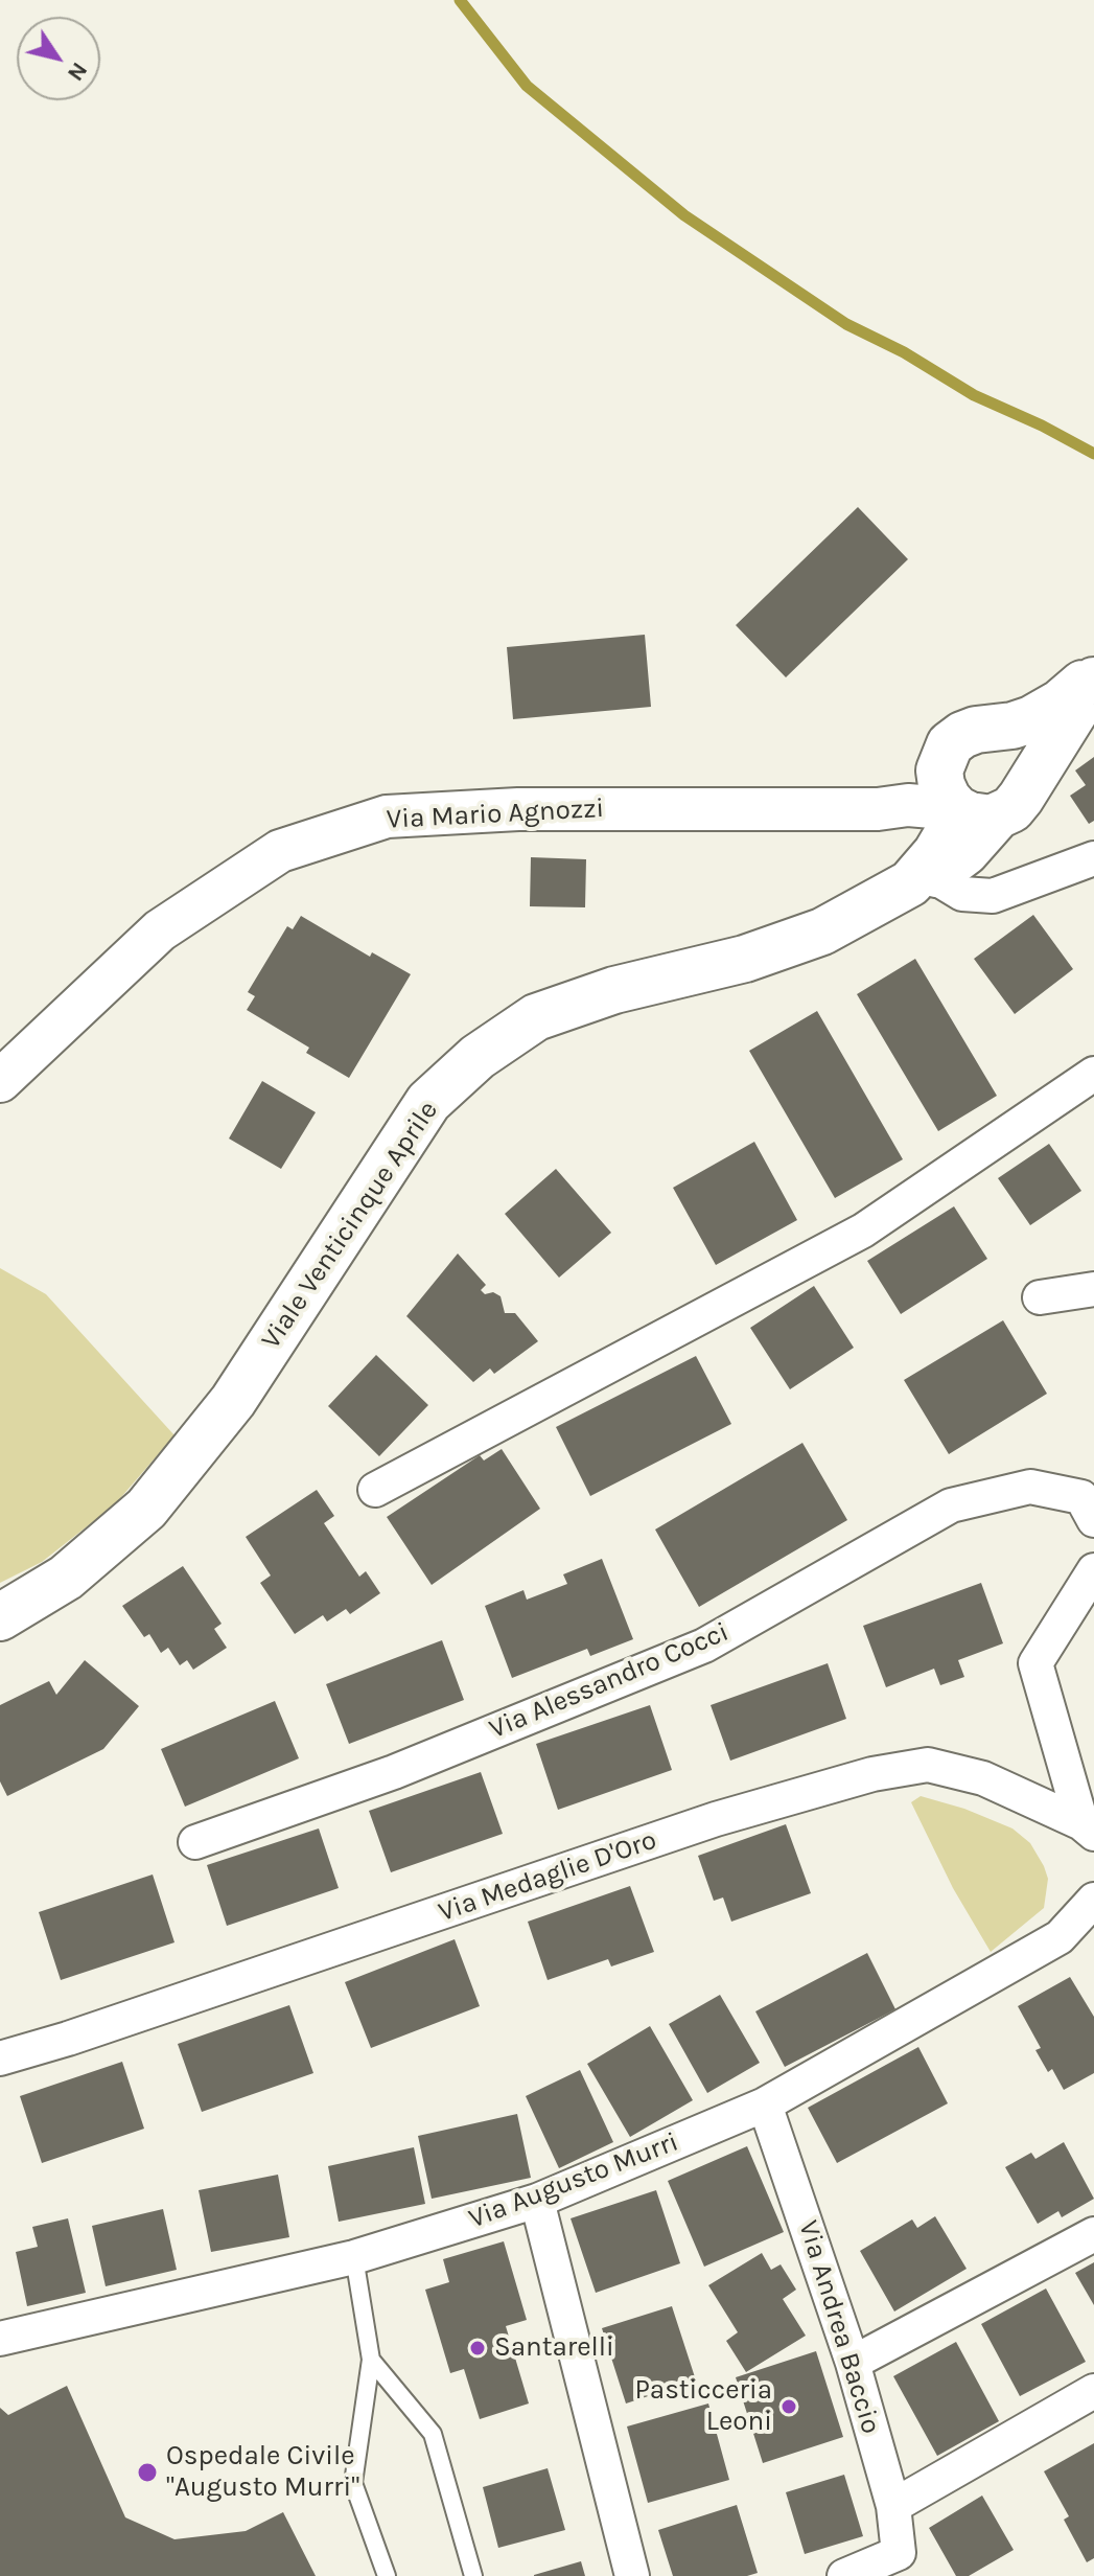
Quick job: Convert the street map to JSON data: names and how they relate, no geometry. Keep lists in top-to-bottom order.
{
  "streets": {
    "main road": ["Viale Venticinque Aprile"],
    "street": [
      "Via Mario Agnozzi",
      "Via Alessandro Cocci",
      "Via Medaglie D'Oro",
      "Via Augusto Murri",
      "Via Andrea Baccio"
    ]
  },
  "crossings": [
    ["Via Mario Agnozzi", "Viale Venticinque Aprile"],
    ["Via Augusto Murri", "Via Andrea Baccio"]
  ],
  "places": ["Santarelli", "Pasticceria Leoni", "Ospedale Civile \"Augusto Murri\""],
  "north": "bottom right"
}
